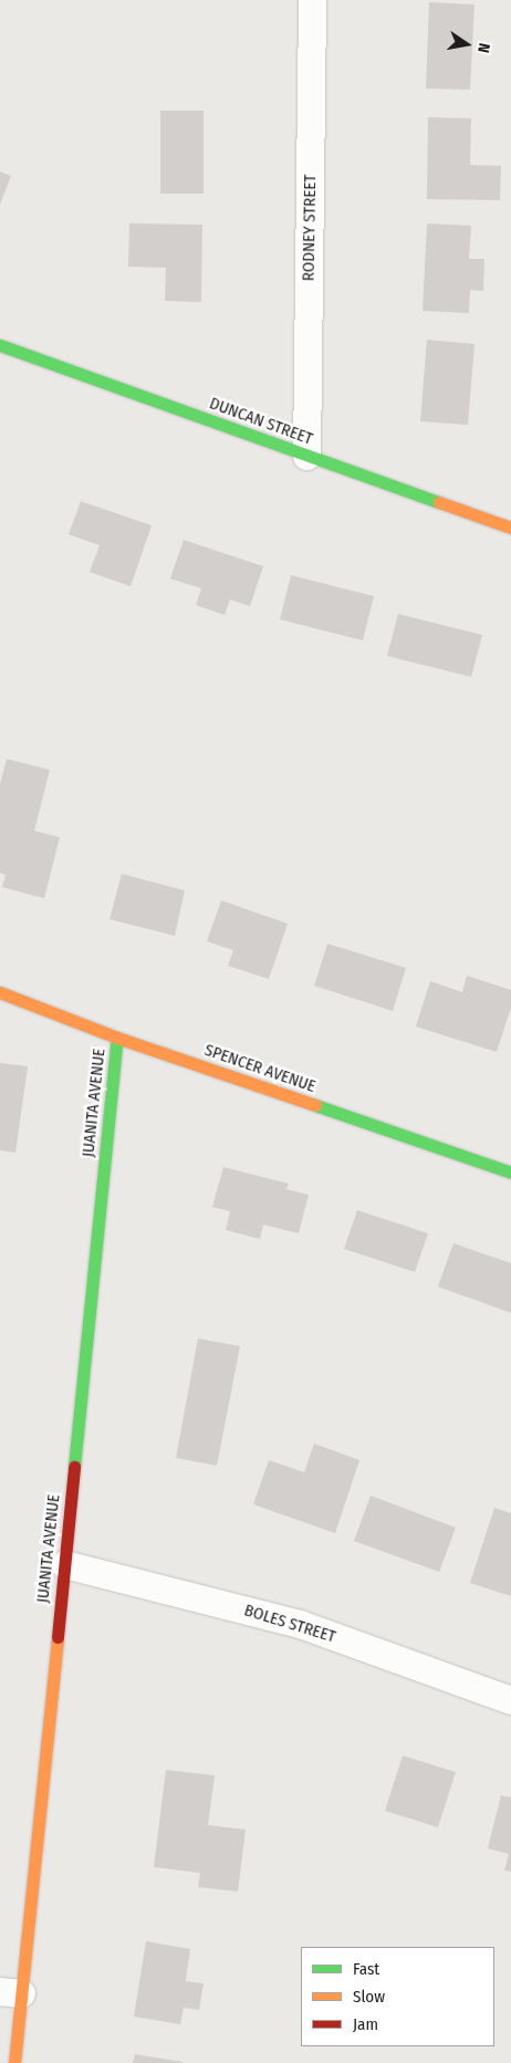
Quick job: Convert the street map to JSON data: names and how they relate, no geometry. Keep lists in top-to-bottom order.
{
  "streets": {
    "street": [
      "RODNEY STREET",
      "DUNCAN STREET",
      "SPENCER AVENUE",
      "JUANITA AVENUE",
      "BOLES STREET"
    ]
  },
  "crossings": [
    ["RODNEY STREET", "DUNCAN STREET"],
    ["SPENCER AVENUE", "JUANITA AVENUE"],
    ["JUANITA AVENUE", "BOLES STREET"]
  ],
  "legend": ["Fast", "Slow", "Jam"],
  "north": "right"
}
